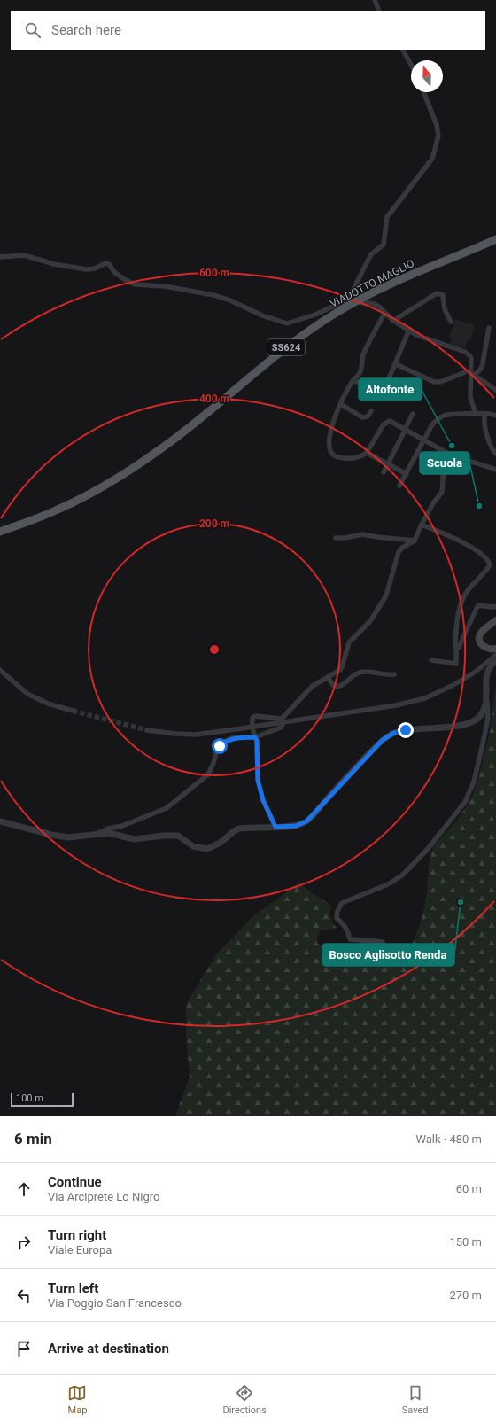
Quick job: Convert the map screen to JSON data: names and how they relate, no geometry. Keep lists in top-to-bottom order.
{
  "streets": {
    "main road": ["VIADOTTO MAGLIO", "SS624"]
  },
  "places": ["Altofonte", "Scuola", "Bosco Aglisotto Renda"],
  "scale_bar": "100 m",
  "north": "top",
  "page": {
    "search": "Search here",
    "scale": "100 m",
    "heading": ["6 min", "Walk · 480 m"],
    "list": [
      ["Continue", "Via Arciprete Lo Nigro", "60 m"],
      ["Turn right", "Viale Europa", "150 m"],
      ["Turn left", "Via Poggio San Francesco", "270 m"],
      "Arrive at destination"
    ],
    "nav": ["Map", "Directions", "Saved"]
  },
  "rings": ["600 m", "400 m", "200 m"]
}
